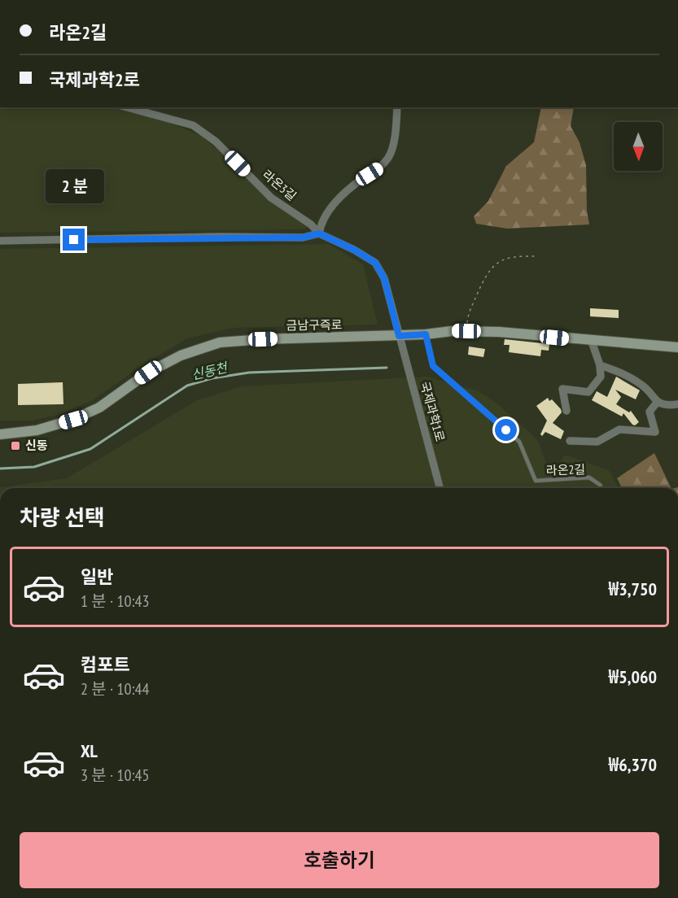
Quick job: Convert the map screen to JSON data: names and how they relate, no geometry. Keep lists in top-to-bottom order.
{
  "streets": {
    "main road": ["금남구즉로"],
    "street": ["라온3길", "국제과학1로"],
    "lane": ["라온2길"]
  },
  "crossings": [
    ["라온3길", "금남구즉로"],
    ["라온3길", "국제과학1로"],
    ["금남구즉로", "국제과학1로"],
    ["금남구즉로", "라온2길"]
  ],
  "water": ["신동천"],
  "places": {
    "transit": ["신동"]
  },
  "north": "bottom",
  "page": {
    "banner": ["라온2길", "국제과학2로"],
    "bubble": "2 분",
    "heading": "차량 선택",
    "list": [
      {
        "name": "일반",
        "note": "1 분 · 10:43",
        "value": "₩3,750"
      },
      {
        "name": "컴포트",
        "note": "2 분 · 10:44",
        "value": "₩5,060"
      },
      {
        "name": "XL",
        "note": "3 분 · 10:45",
        "value": "₩6,370"
      }
    ],
    "buttons": "호출하기"
  }
}
